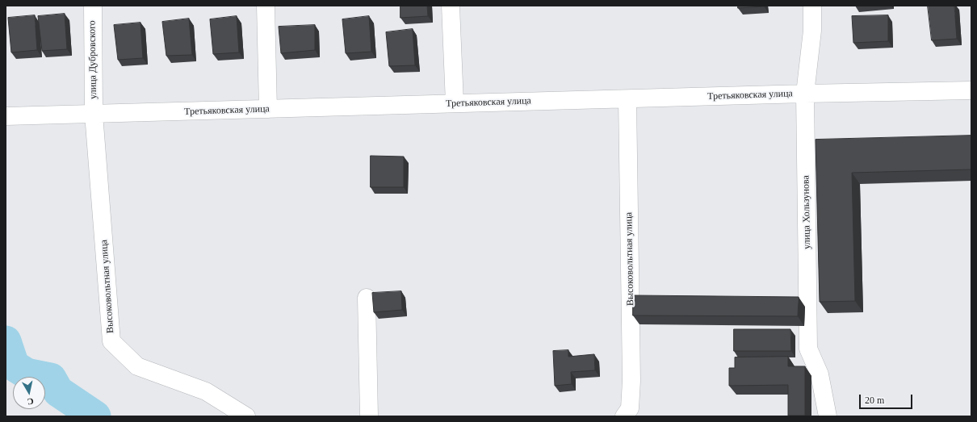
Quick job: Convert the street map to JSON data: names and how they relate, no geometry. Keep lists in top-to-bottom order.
{
  "streets": {
    "street": [
      "улица Дубровского",
      "Третьяковская улица",
      "улица Хользунова",
      "Высоковольтная улица"
    ]
  },
  "crossings": [
    ["улица Дубровского", "Третьяковская улица"],
    ["улица Дубровского", "Высоковольтная улица"],
    ["Третьяковская улица", "улица Хользунова"],
    ["Третьяковская улица", "Высоковольтная улица"]
  ],
  "scale_bar": "20 m",
  "north": "bottom"
}
